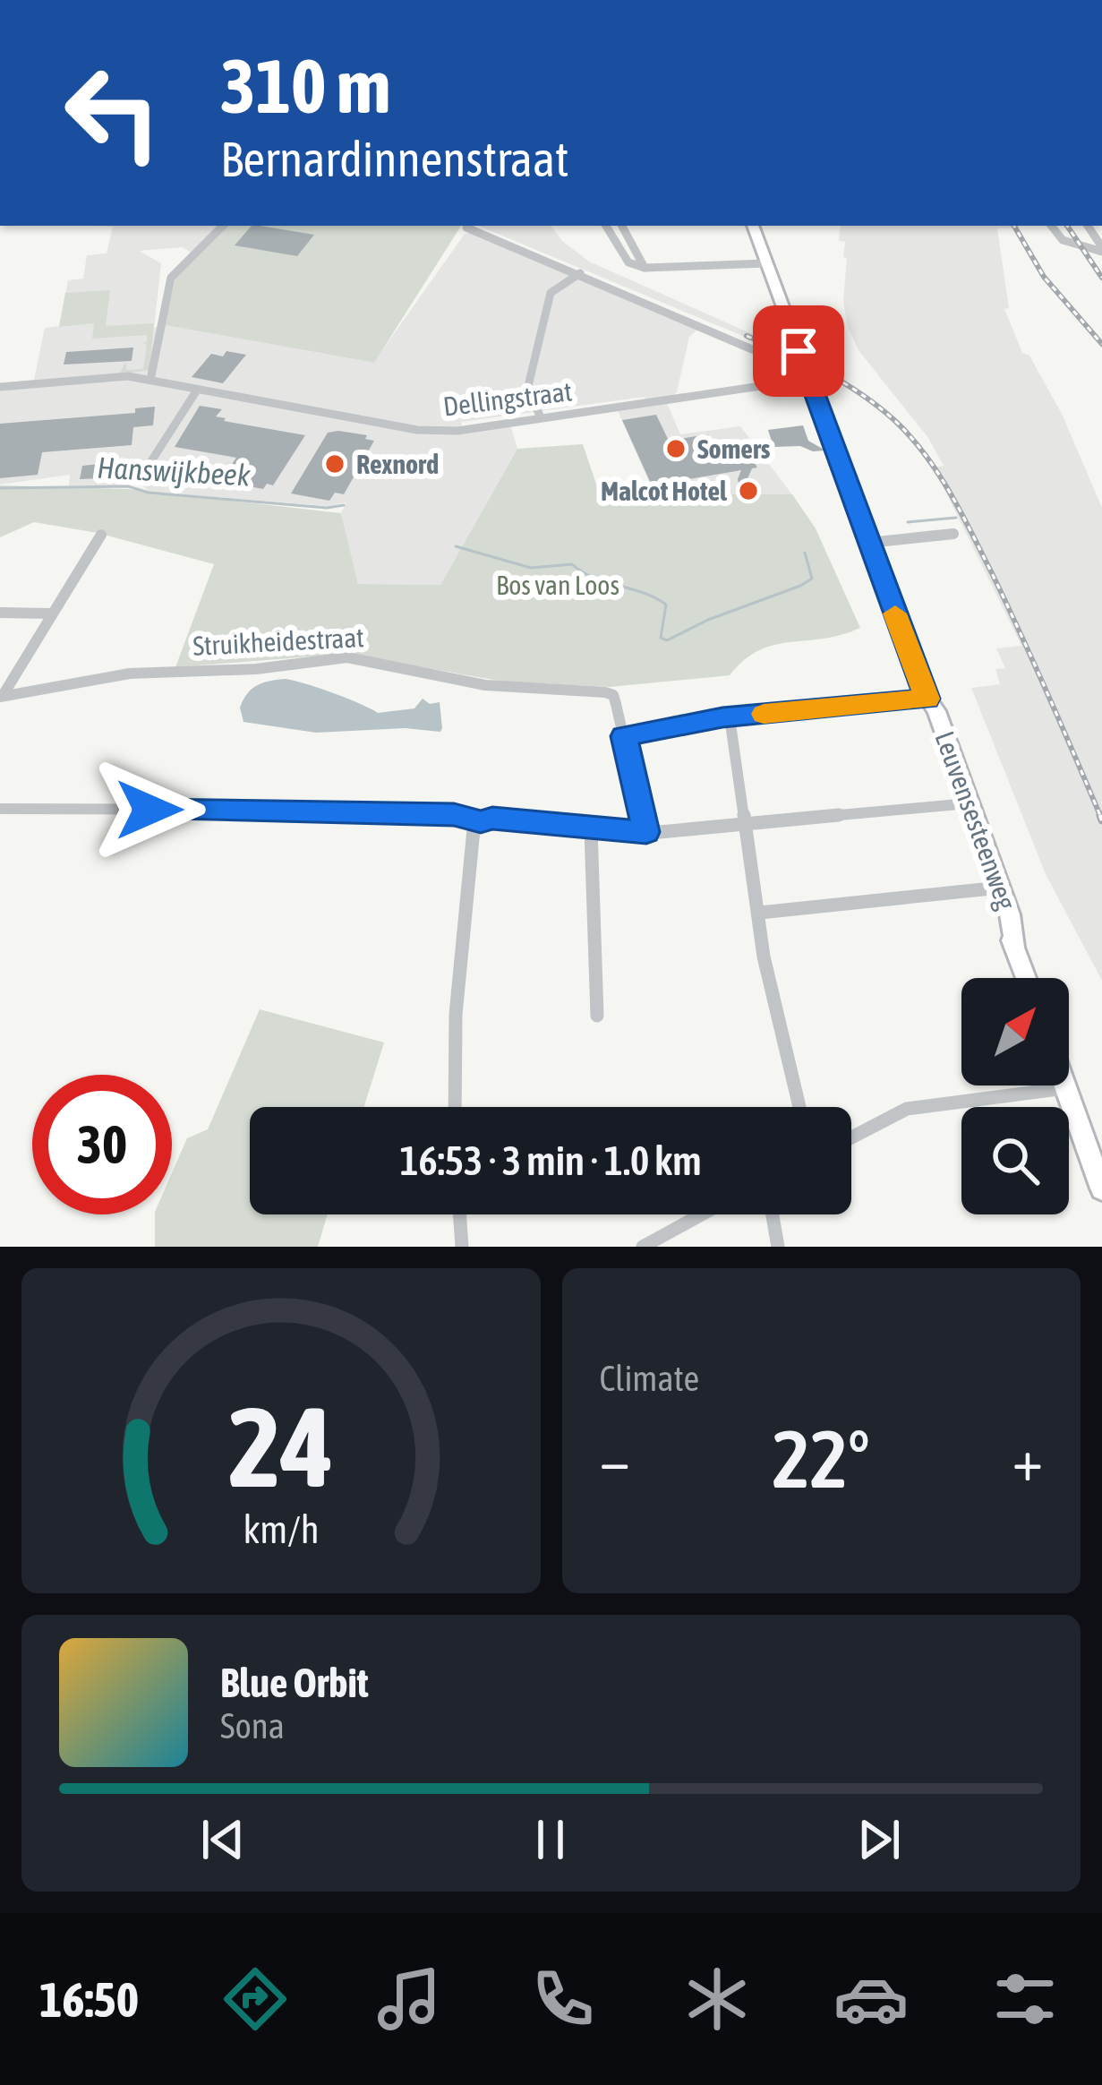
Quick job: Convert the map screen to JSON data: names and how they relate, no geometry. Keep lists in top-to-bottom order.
{
  "streets": {
    "main road": ["Leuvensesteenweg"],
    "street": ["Dellingstraat", "Struikheidestraat"]
  },
  "crossings": [
    ["Dellingstraat", "Leuvensesteenweg"]
  ],
  "water": ["Hanswijkbeek"],
  "parks": ["Bos van Loos"],
  "places": ["Somers", "Rexnord", "Malcot Hotel"],
  "north": "top right",
  "page": {
    "turn": ["310 m", "Bernardinnenstraat"],
    "limit": "30",
    "trip": "16:53 · 3 min · 1.0 km",
    "tile": "Climate",
    "heat": ["−", "22°", "+"],
    "song": ["Blue Orbit", "Sona"],
    "tabs": "16:50",
    "gauge": ["24", "km/h"]
  }
}
